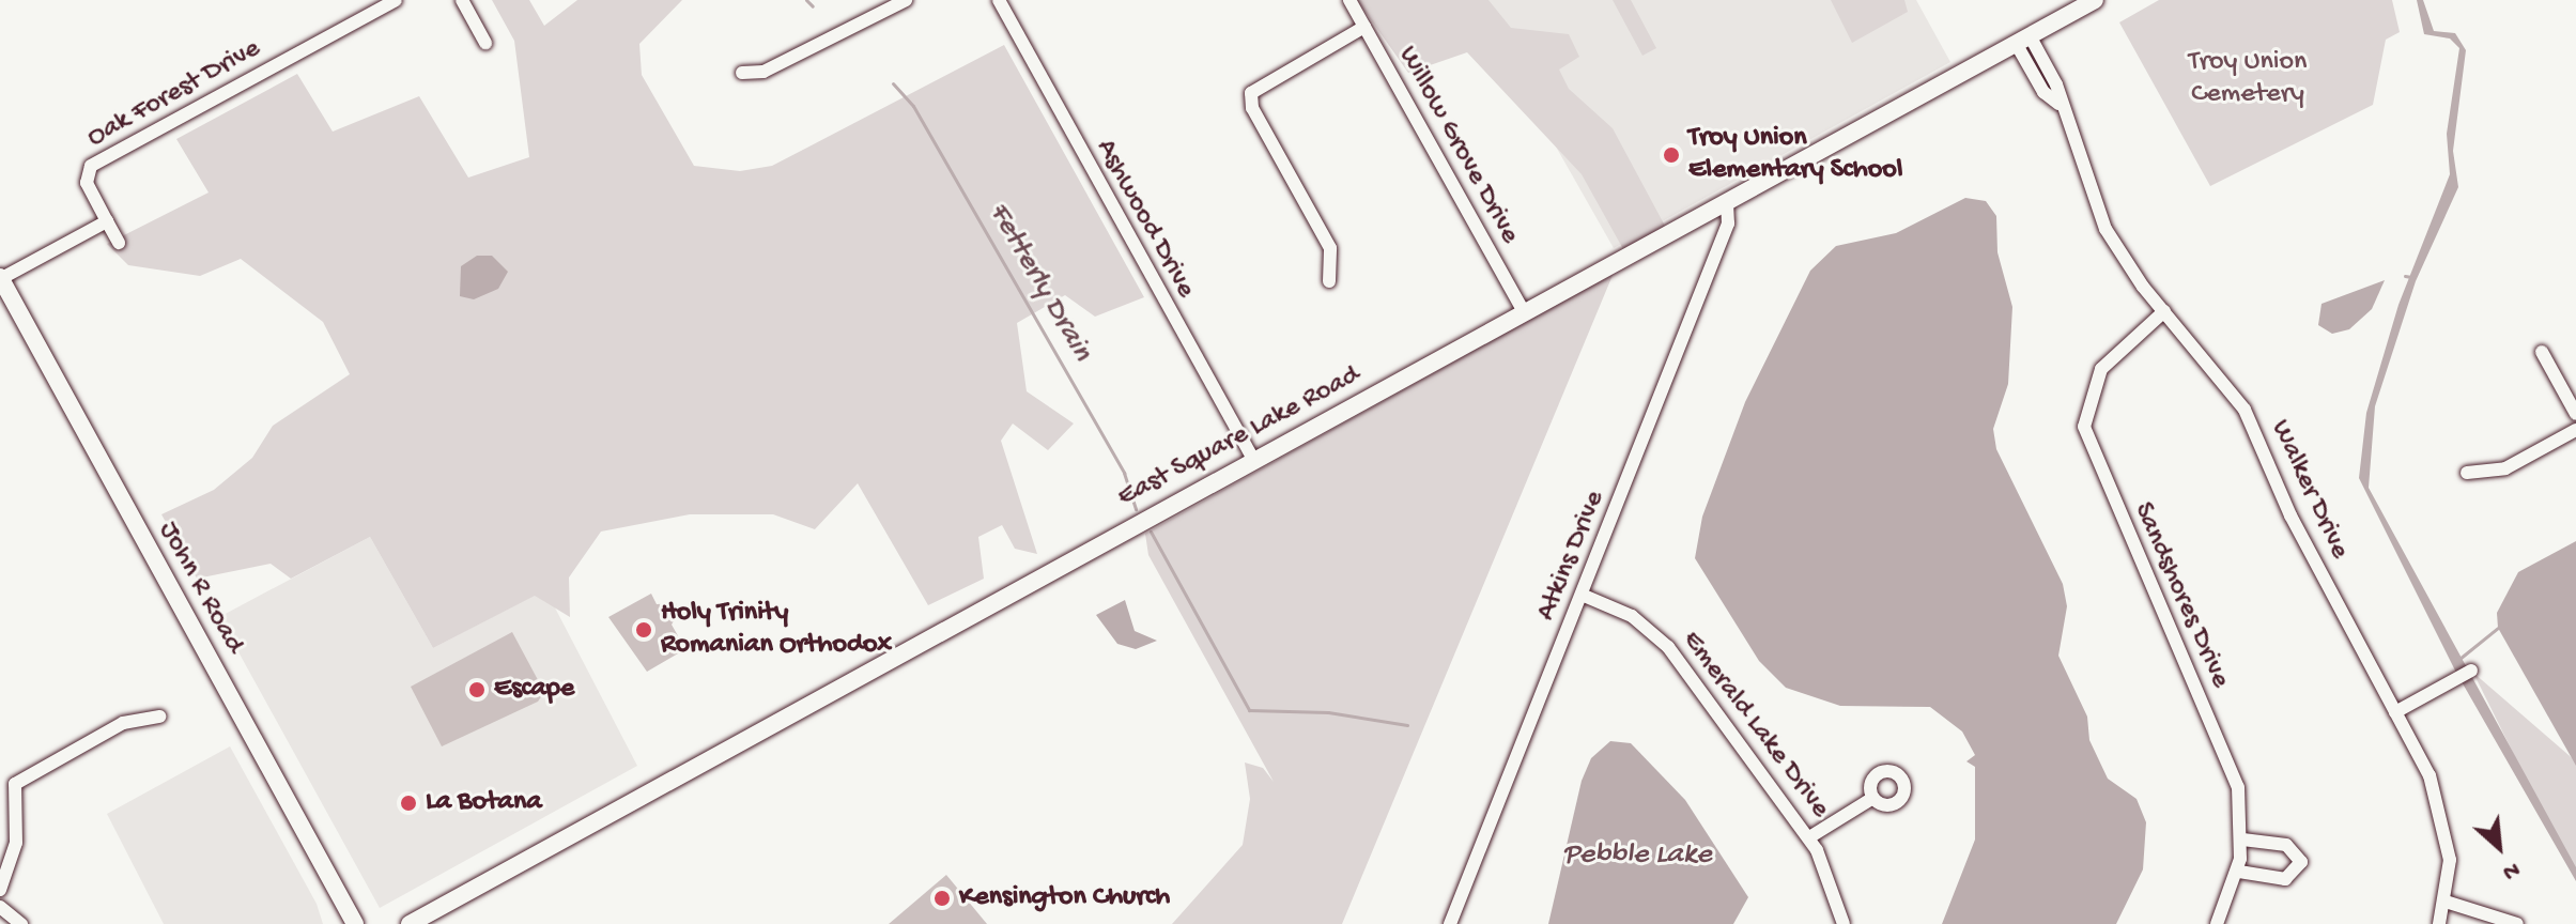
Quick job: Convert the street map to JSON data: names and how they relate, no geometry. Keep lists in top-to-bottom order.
{
  "streets": {
    "main road": ["East Square Lake Road", "John R Road"],
    "street": [
      "Oak Forest Drive",
      "Willow Grove Drive",
      "Ashwood Drive",
      "Walker Drive",
      "Atkins Drive",
      "Sandshores Drive",
      "Emerald Lake Drive"
    ]
  },
  "crossings": [
    ["Willow Grove Drive", "East Square Lake Road"],
    ["Ashwood Drive", "East Square Lake Road"],
    ["East Square Lake Road", "Walker Drive"],
    ["East Square Lake Road", "Atkins Drive"],
    ["Walker Drive", "Sandshores Drive"],
    ["Atkins Drive", "Emerald Lake Drive"]
  ],
  "water": ["Fetterly Drain", "Pebble Lake"],
  "parks": ["Troy Union Cemetery"],
  "places": [
    "Troy Union Elementary School",
    "Holy Trinity Romanian Orthodox",
    "Escape",
    "La Botana",
    "Kensington Church"
  ],
  "north": "bottom right"
}
